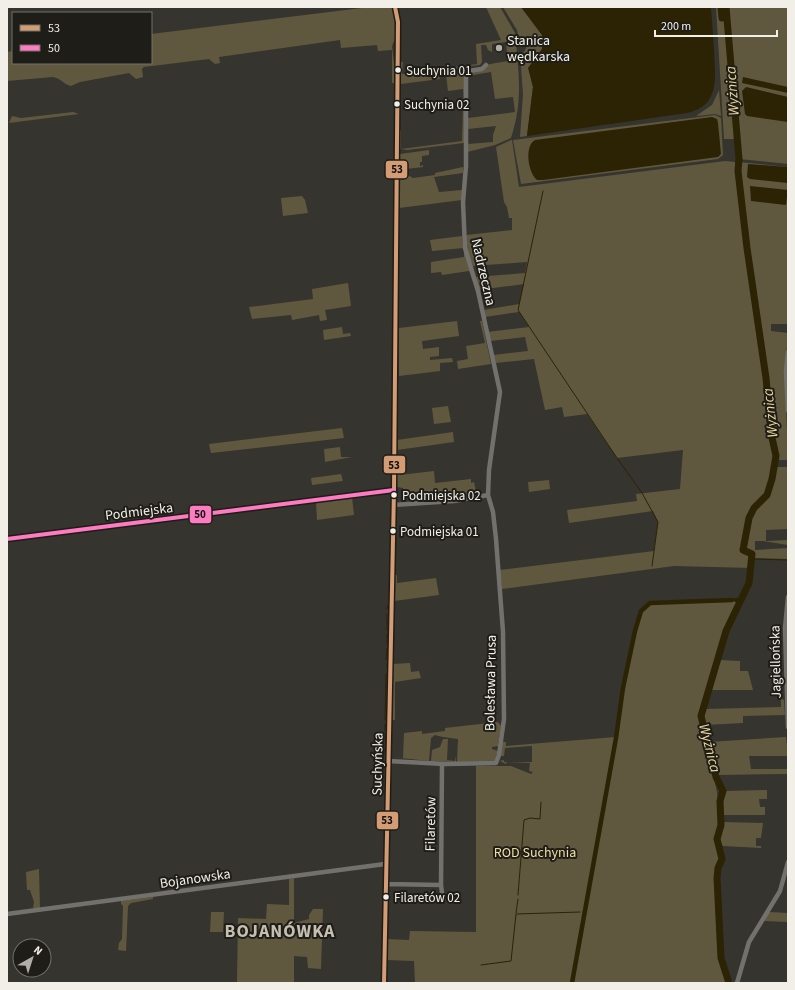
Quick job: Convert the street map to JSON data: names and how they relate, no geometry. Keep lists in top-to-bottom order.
{
  "streets": {
    "street": [
      "Nadrzeczna",
      "Podmiejska",
      "Jagiellońska",
      "Bolesława Prusa",
      "Suchyńska",
      "Filaretów",
      "Bojanowska"
    ]
  },
  "crossings": [
    ["Nadrzeczna", "Bolesława Prusa"],
    ["Bolesława Prusa", "Suchyńska"],
    ["Bolesława Prusa", "Filaretów"],
    ["Suchyńska", "Bojanowska"]
  ],
  "districts": ["BOJANÓWKA"],
  "water": ["Wyżnica"],
  "parks": ["ROD Suchynia"],
  "places": [
    "Stanica wędkarska",
    "Suchynia 01",
    "Suchynia 02",
    "Podmiejska 02",
    "Podmiejska 01",
    "Filaretów 02"
  ],
  "lines": ["transit line 53", "transit line 50"],
  "legend": ["53", "50"],
  "scale_bar": "200 m",
  "north": "top right"
}
